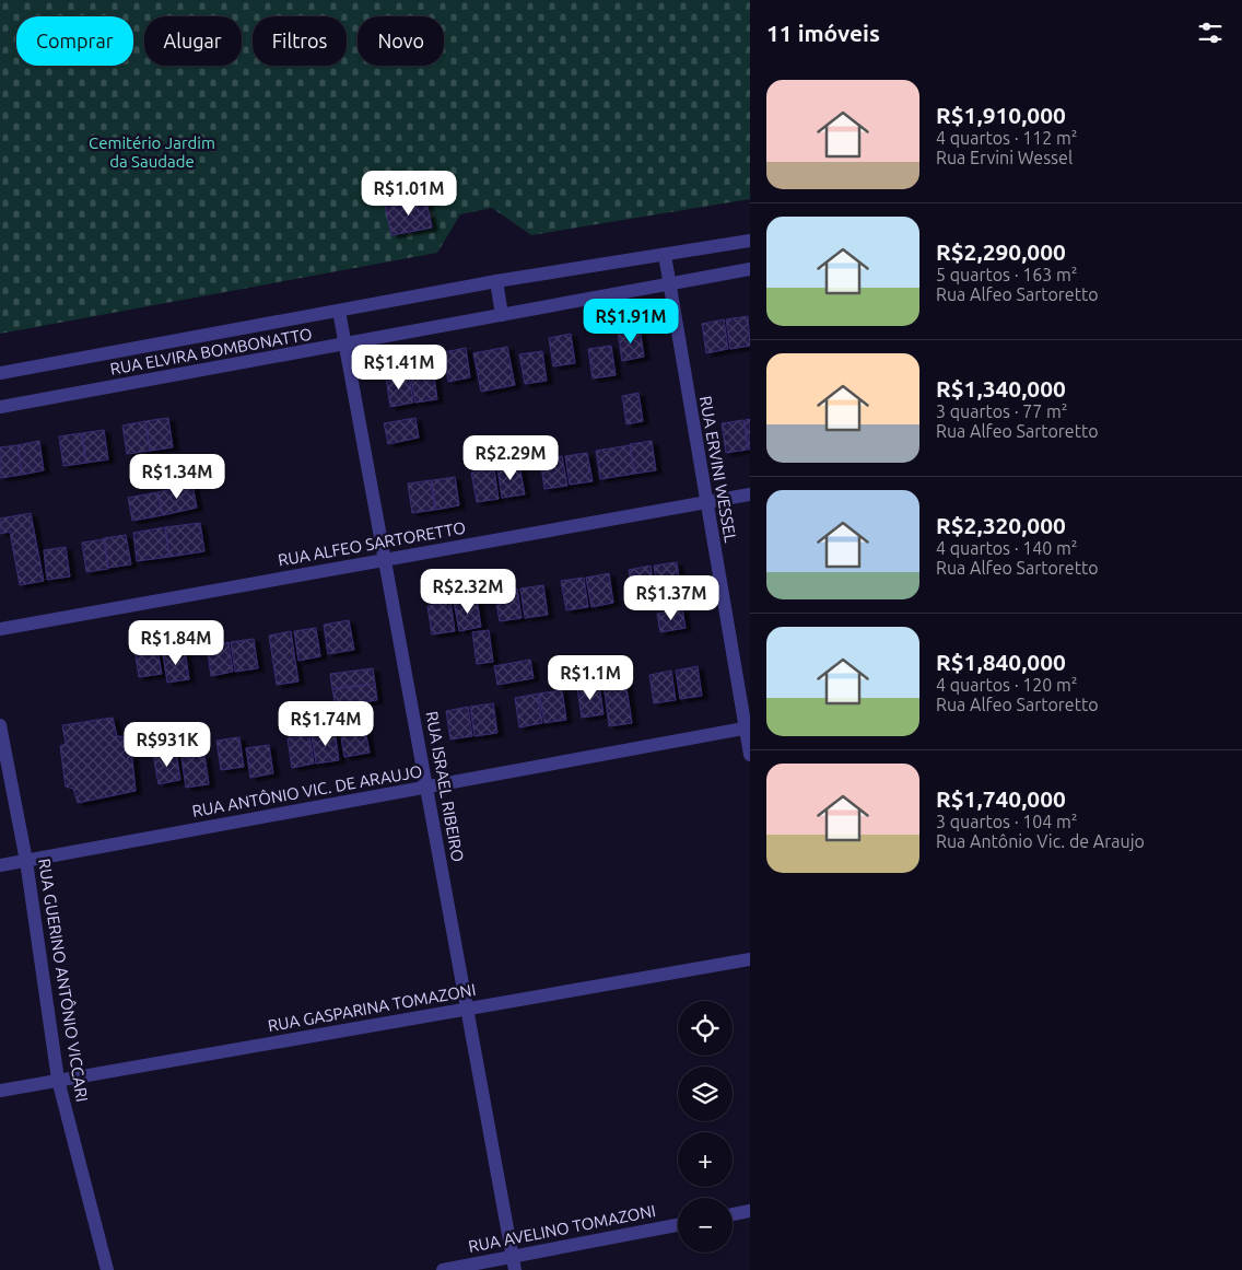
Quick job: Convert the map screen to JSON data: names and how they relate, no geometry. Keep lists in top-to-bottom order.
{
  "streets": {
    "street": [
      "RUA ELVIRA BOMBONATTO",
      "RUA ERVINI WESSEL",
      "RUA ALFEO SARTORETTO",
      "RUA ISRAEL RIBEIRO",
      "RUA ANTÔNIO VIC. DE ARAUJO",
      "RUA GUERINO ANTÔNIO VICCARI",
      "RUA GASPARINA TOMAZONI",
      "RUA AVELINO TOMAZONI"
    ]
  },
  "crossings": [
    ["RUA ELVIRA BOMBONATTO", "RUA ERVINI WESSEL"],
    ["RUA ELVIRA BOMBONATTO", "RUA ISRAEL RIBEIRO"],
    ["RUA ERVINI WESSEL", "RUA ALFEO SARTORETTO"],
    ["RUA ERVINI WESSEL", "RUA ANTÔNIO VIC. DE ARAUJO"],
    ["RUA ALFEO SARTORETTO", "RUA ISRAEL RIBEIRO"],
    ["RUA ISRAEL RIBEIRO", "RUA ANTÔNIO VIC. DE ARAUJO"],
    ["RUA ISRAEL RIBEIRO", "RUA GASPARINA TOMAZONI"],
    ["RUA ISRAEL RIBEIRO", "RUA AVELINO TOMAZONI"],
    ["RUA ANTÔNIO VIC. DE ARAUJO", "RUA GUERINO ANTÔNIO VICCARI"],
    ["RUA GUERINO ANTÔNIO VICCARI", "RUA GASPARINA TOMAZONI"]
  ],
  "parks": ["Cemitério Jardim da Saudade"],
  "page": {
    "heading": "11 imóveis",
    "chip": [
      "Comprar",
      "Alugar",
      "Filtros",
      "Novo"
    ],
    "list": [
      {
        "name": "R$1,910,000",
        "note": "4 quartos · 112 m² · Rua Ervini Wessel"
      },
      {
        "name": "R$2,290,000",
        "note": "5 quartos · 163 m² · Rua Alfeo Sartoretto"
      },
      {
        "name": "R$1,340,000",
        "note": "3 quartos · 77 m² · Rua Alfeo Sartoretto"
      },
      {
        "name": "R$2,320,000",
        "note": "4 quartos · 140 m² · Rua Alfeo Sartoretto"
      },
      {
        "name": "R$1,840,000",
        "note": "4 quartos · 120 m² · Rua Alfeo Sartoretto"
      },
      {
        "name": "R$1,740,000",
        "note": "3 quartos · 104 m² · Rua Antônio Vic. de Araujo"
      }
    ],
    "price": [
      "R$1.01M",
      "R$1.91M",
      "R$1.41M",
      "R$2.29M",
      "R$1.34M",
      "R$2.32M",
      "R$1.37M",
      "R$1.84M",
      "R$1.1M",
      "R$1.74M",
      "R$931K"
    ],
    "map_buttons": ["+", "−"]
  }
}
